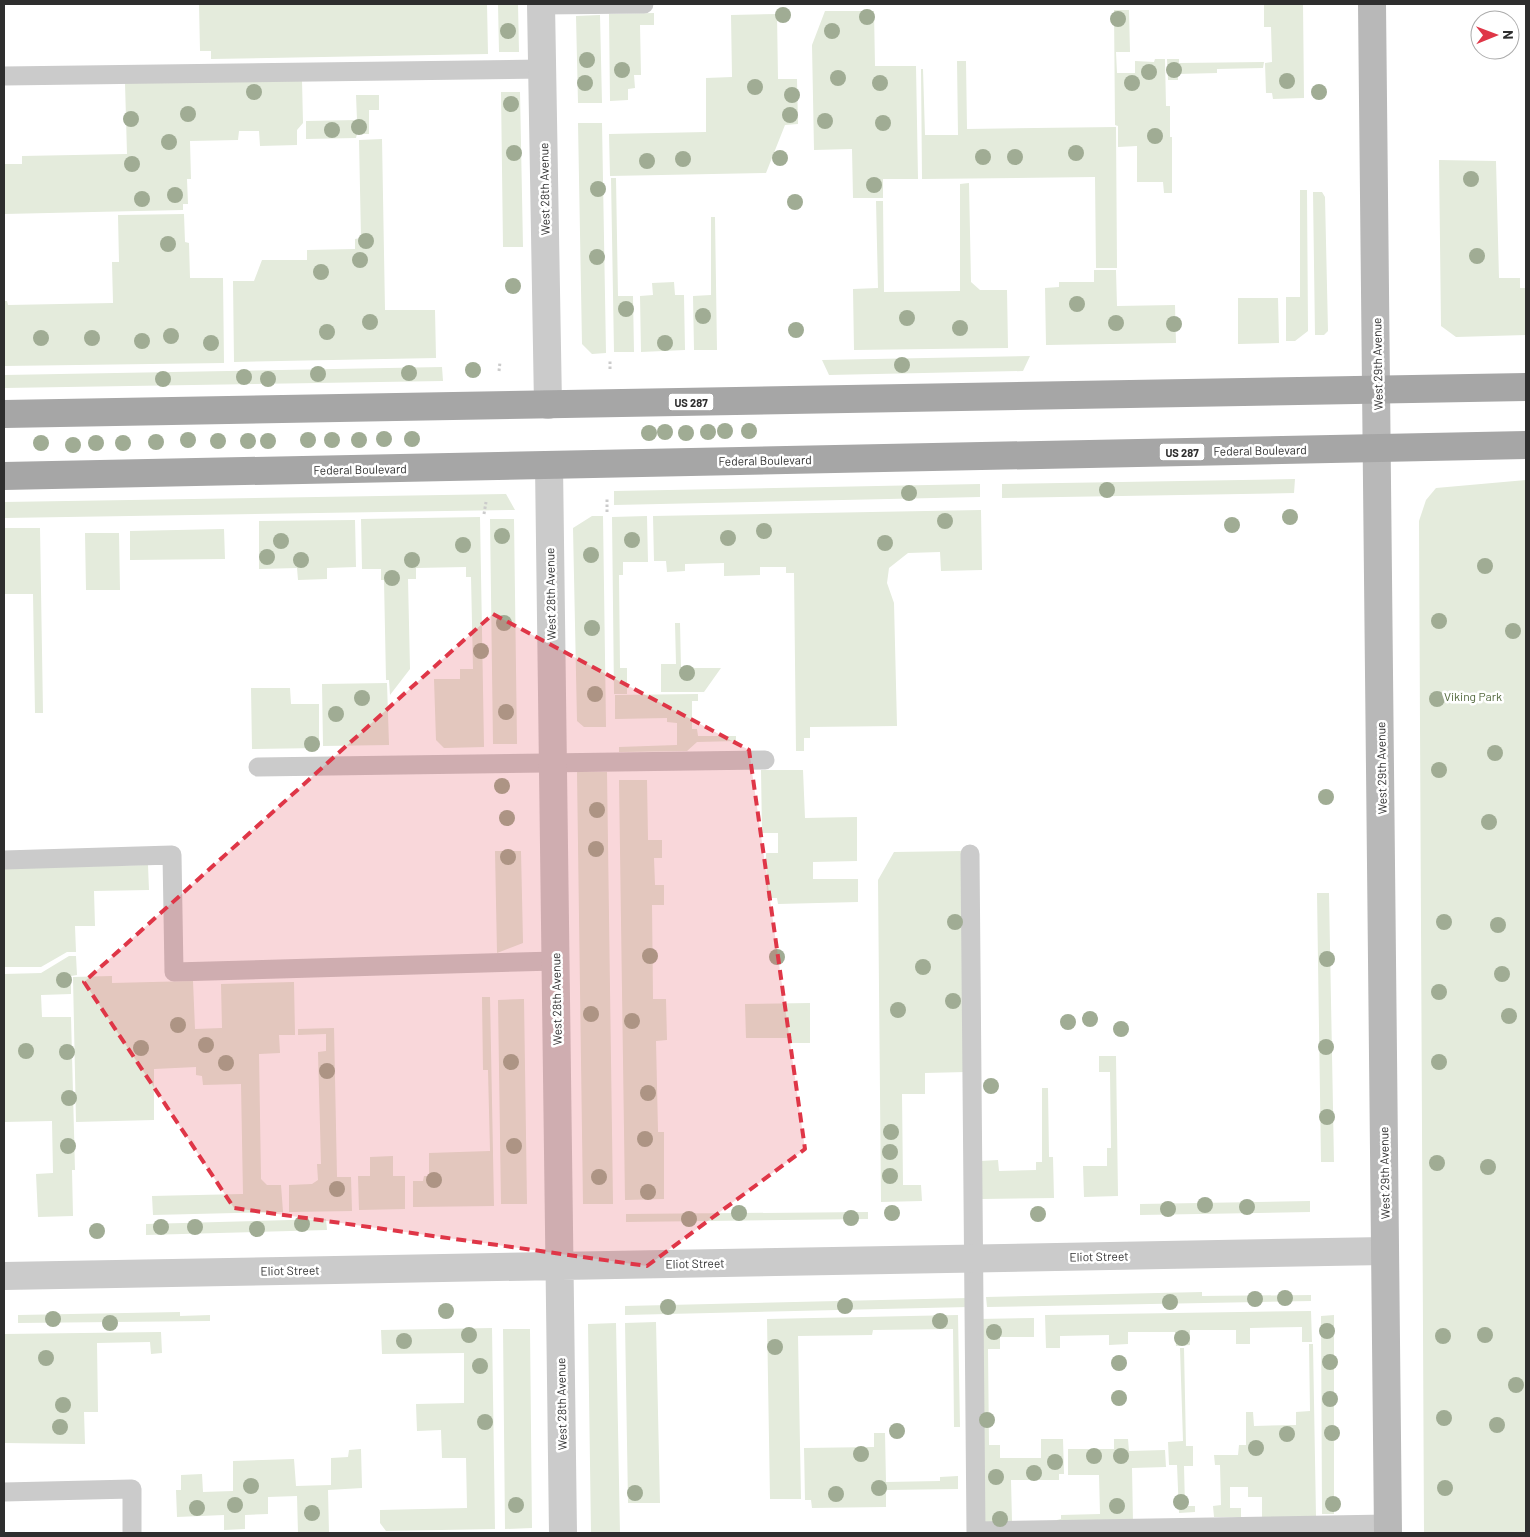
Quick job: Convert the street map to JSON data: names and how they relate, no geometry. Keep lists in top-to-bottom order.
{
  "streets": {
    "main road": ["US 287", "Federal Boulevard"],
    "street": ["West 28th Avenue", "West 29th Avenue", "Eliot Street"]
  },
  "crossings": [
    ["West 28th Avenue", "US 287"],
    ["West 28th Avenue", "Federal Boulevard"],
    ["West 28th Avenue", "Eliot Street"],
    ["West 29th Avenue", "US 287"],
    ["West 29th Avenue", "Federal Boulevard"],
    ["West 29th Avenue", "Eliot Street"]
  ],
  "parks": ["Viking Park"],
  "north": "right"
}
